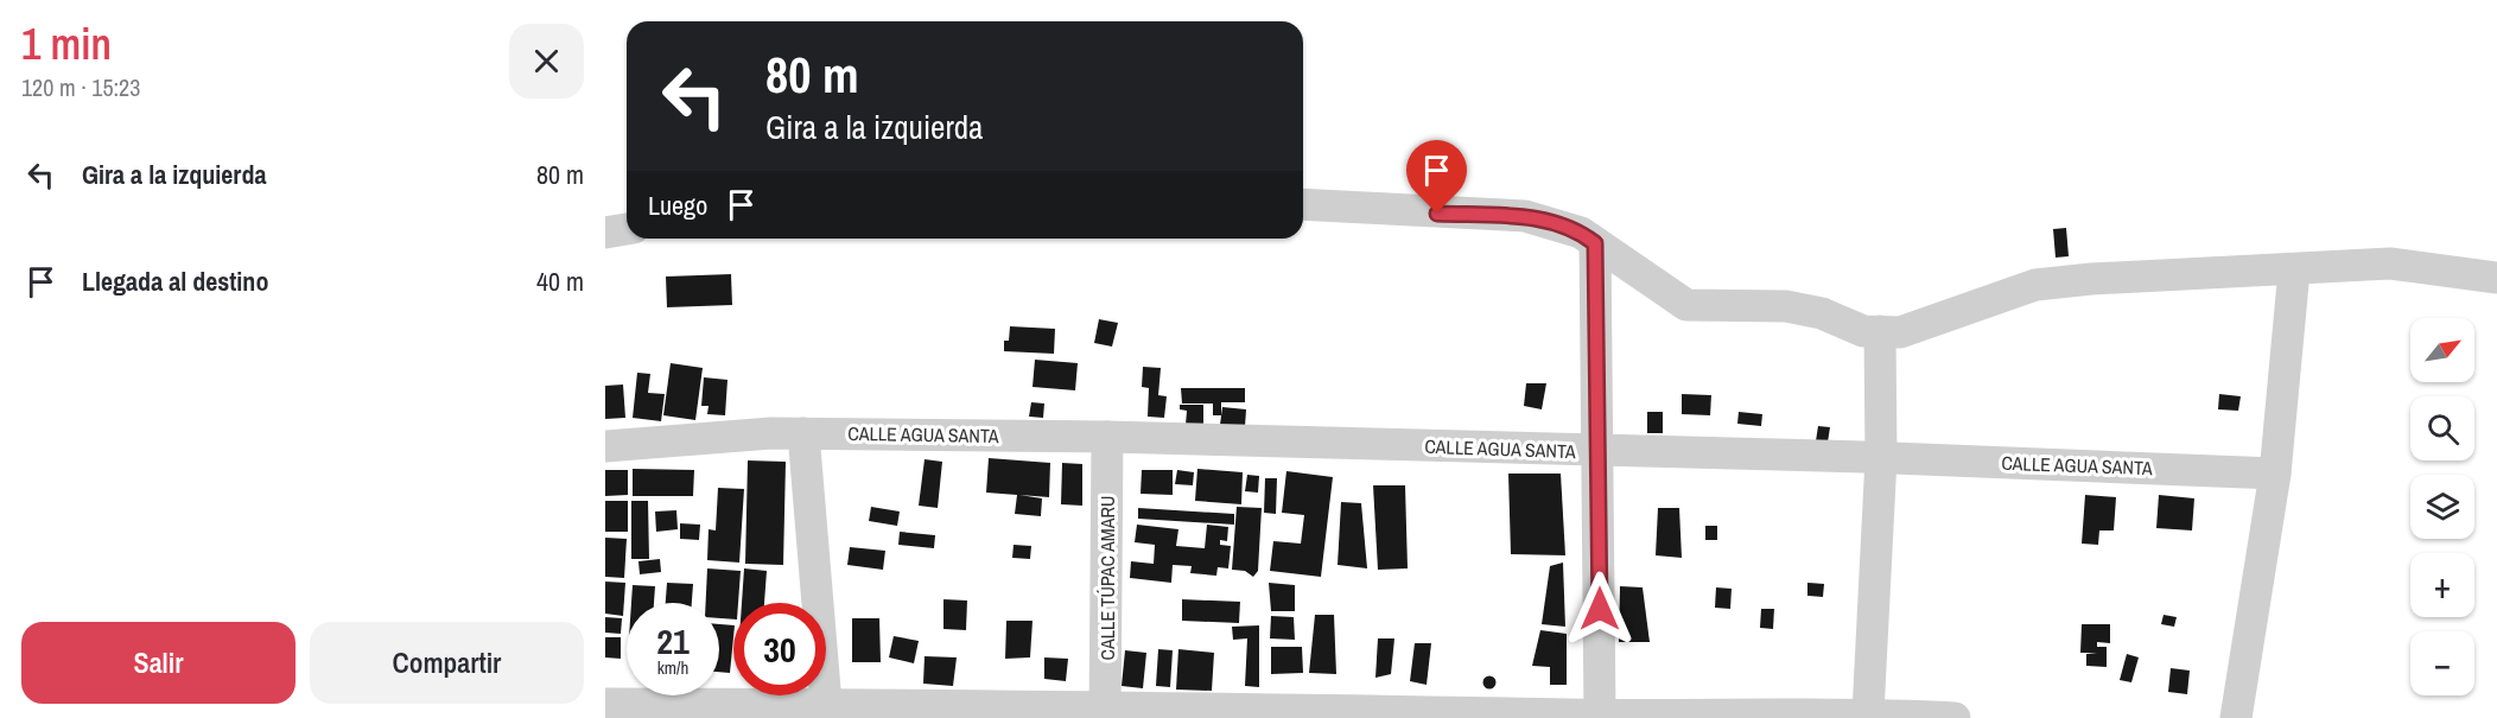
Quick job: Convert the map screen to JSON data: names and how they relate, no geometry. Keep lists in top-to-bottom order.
{
  "streets": {
    "street": ["CALLE AGUA SANTA", "CALLE TÚPAC AMARU"]
  },
  "crossings": [
    ["CALLE AGUA SANTA", "CALLE TÚPAC AMARU"]
  ],
  "north": "top right",
  "page": {
    "heading": ["1 min", "120 m · 15:23"],
    "turn": ["80 m", "Gira a la izquierda"],
    "list": [
      {
        "name": "Gira a la izquierda",
        "value": "80 m"
      },
      {
        "name": "Llegada al destino",
        "value": "40 m"
      }
    ],
    "then": "Luego",
    "map_buttons": ["+", "−"],
    "speed": "21 km/h",
    "limit": "30",
    "buttons": ["Salir", "Compartir"]
  }
}
